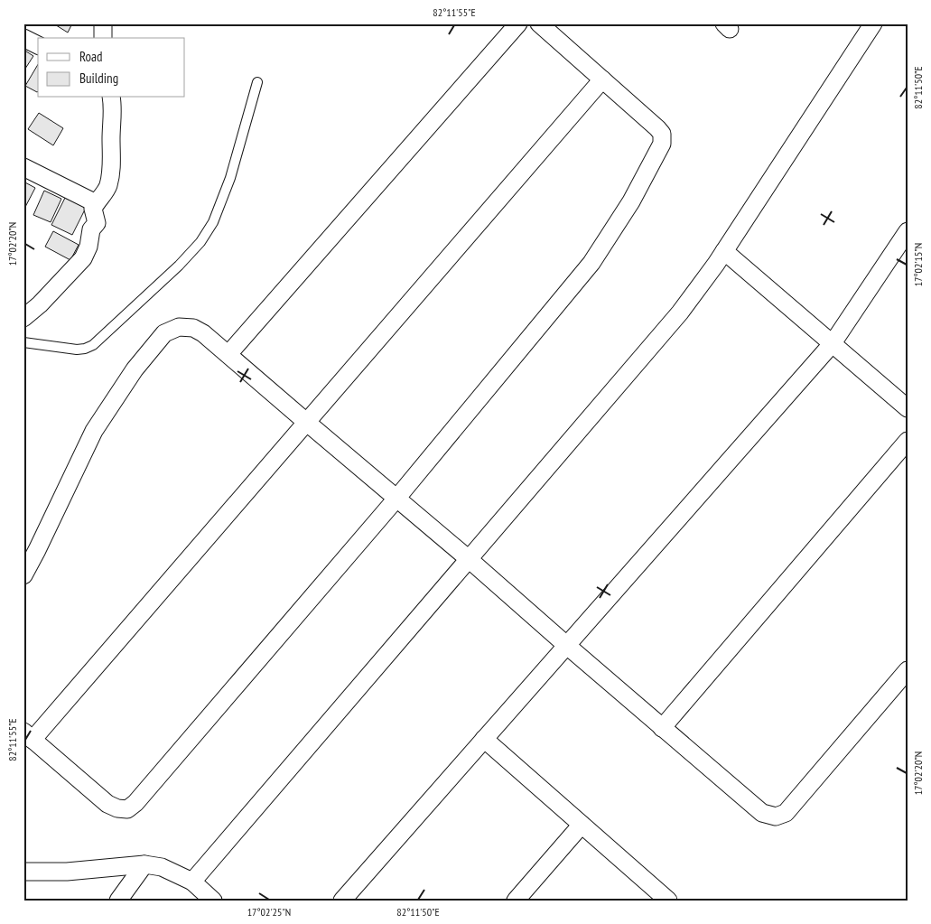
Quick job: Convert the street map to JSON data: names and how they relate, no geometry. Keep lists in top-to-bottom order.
{
  "legend": ["Road", "Building"],
  "coordinates": [
    "82°11'55\"E",
    "82°11'50\"E",
    "17°02'20\"N",
    "17°02'15\"N",
    "17°02'25\"N"
  ]
}
